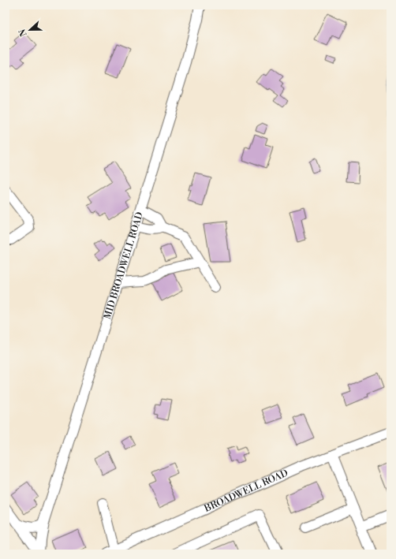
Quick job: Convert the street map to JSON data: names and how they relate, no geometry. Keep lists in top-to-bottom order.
{
  "streets": {
    "street": ["MID BROADWELL ROAD", "BROADWELL ROAD"]
  },
  "north": "left"
}
